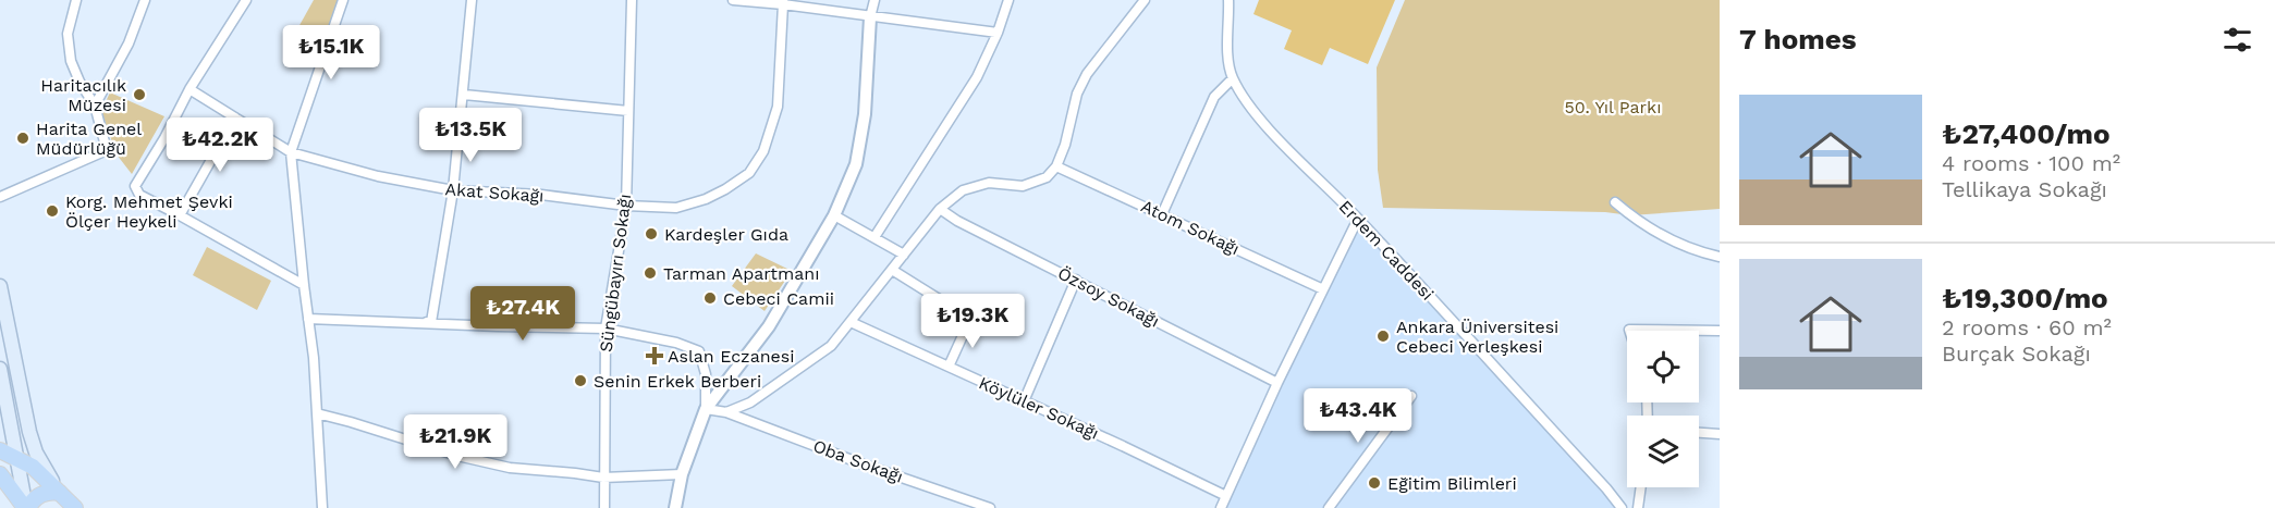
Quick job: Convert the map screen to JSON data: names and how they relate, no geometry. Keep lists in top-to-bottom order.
{
  "streets": {
    "street": [
      "Akat Sokağı",
      "Atom Sokağı",
      "Erdem Caddesi",
      "Süngübayırı Sokağı",
      "Özsoy Sokağı",
      "Köylüler Sokağı",
      "Oba Sokağı"
    ]
  },
  "crossings": [
    ["Akat Sokağı", "Süngübayırı Sokağı"]
  ],
  "parks": ["50. Yıl Parkı"],
  "places": {
    "other": [
      "Haritacılık Müzesi",
      "Harita Genel Müdürlüğü",
      "Korg. Mehmet Şevki Ölçer Heykeli",
      "Kardeşler Gıda",
      "Tarman Apartmanı",
      "Cebeci Camii",
      "Ankara Üniversitesi Cebeci Yerleşkesi",
      "Senin Erkek Berberi",
      "Eğitim Bilimleri"
    ],
    "health": ["Aslan Eczanesi"]
  },
  "page": {
    "heading": "7 homes",
    "price": [
      "₺15.1K",
      "₺13.5K",
      "₺42.2K",
      "₺27.4K",
      "₺19.3K",
      "₺43.4K",
      "₺21.9K"
    ],
    "list": [
      {
        "name": "₺27,400/mo",
        "note": "4 rooms · 100 m² · Tellikaya Sokağı"
      },
      {
        "name": "₺19,300/mo",
        "note": "2 rooms · 60 m² · Burçak Sokağı"
      }
    ]
  }
}
